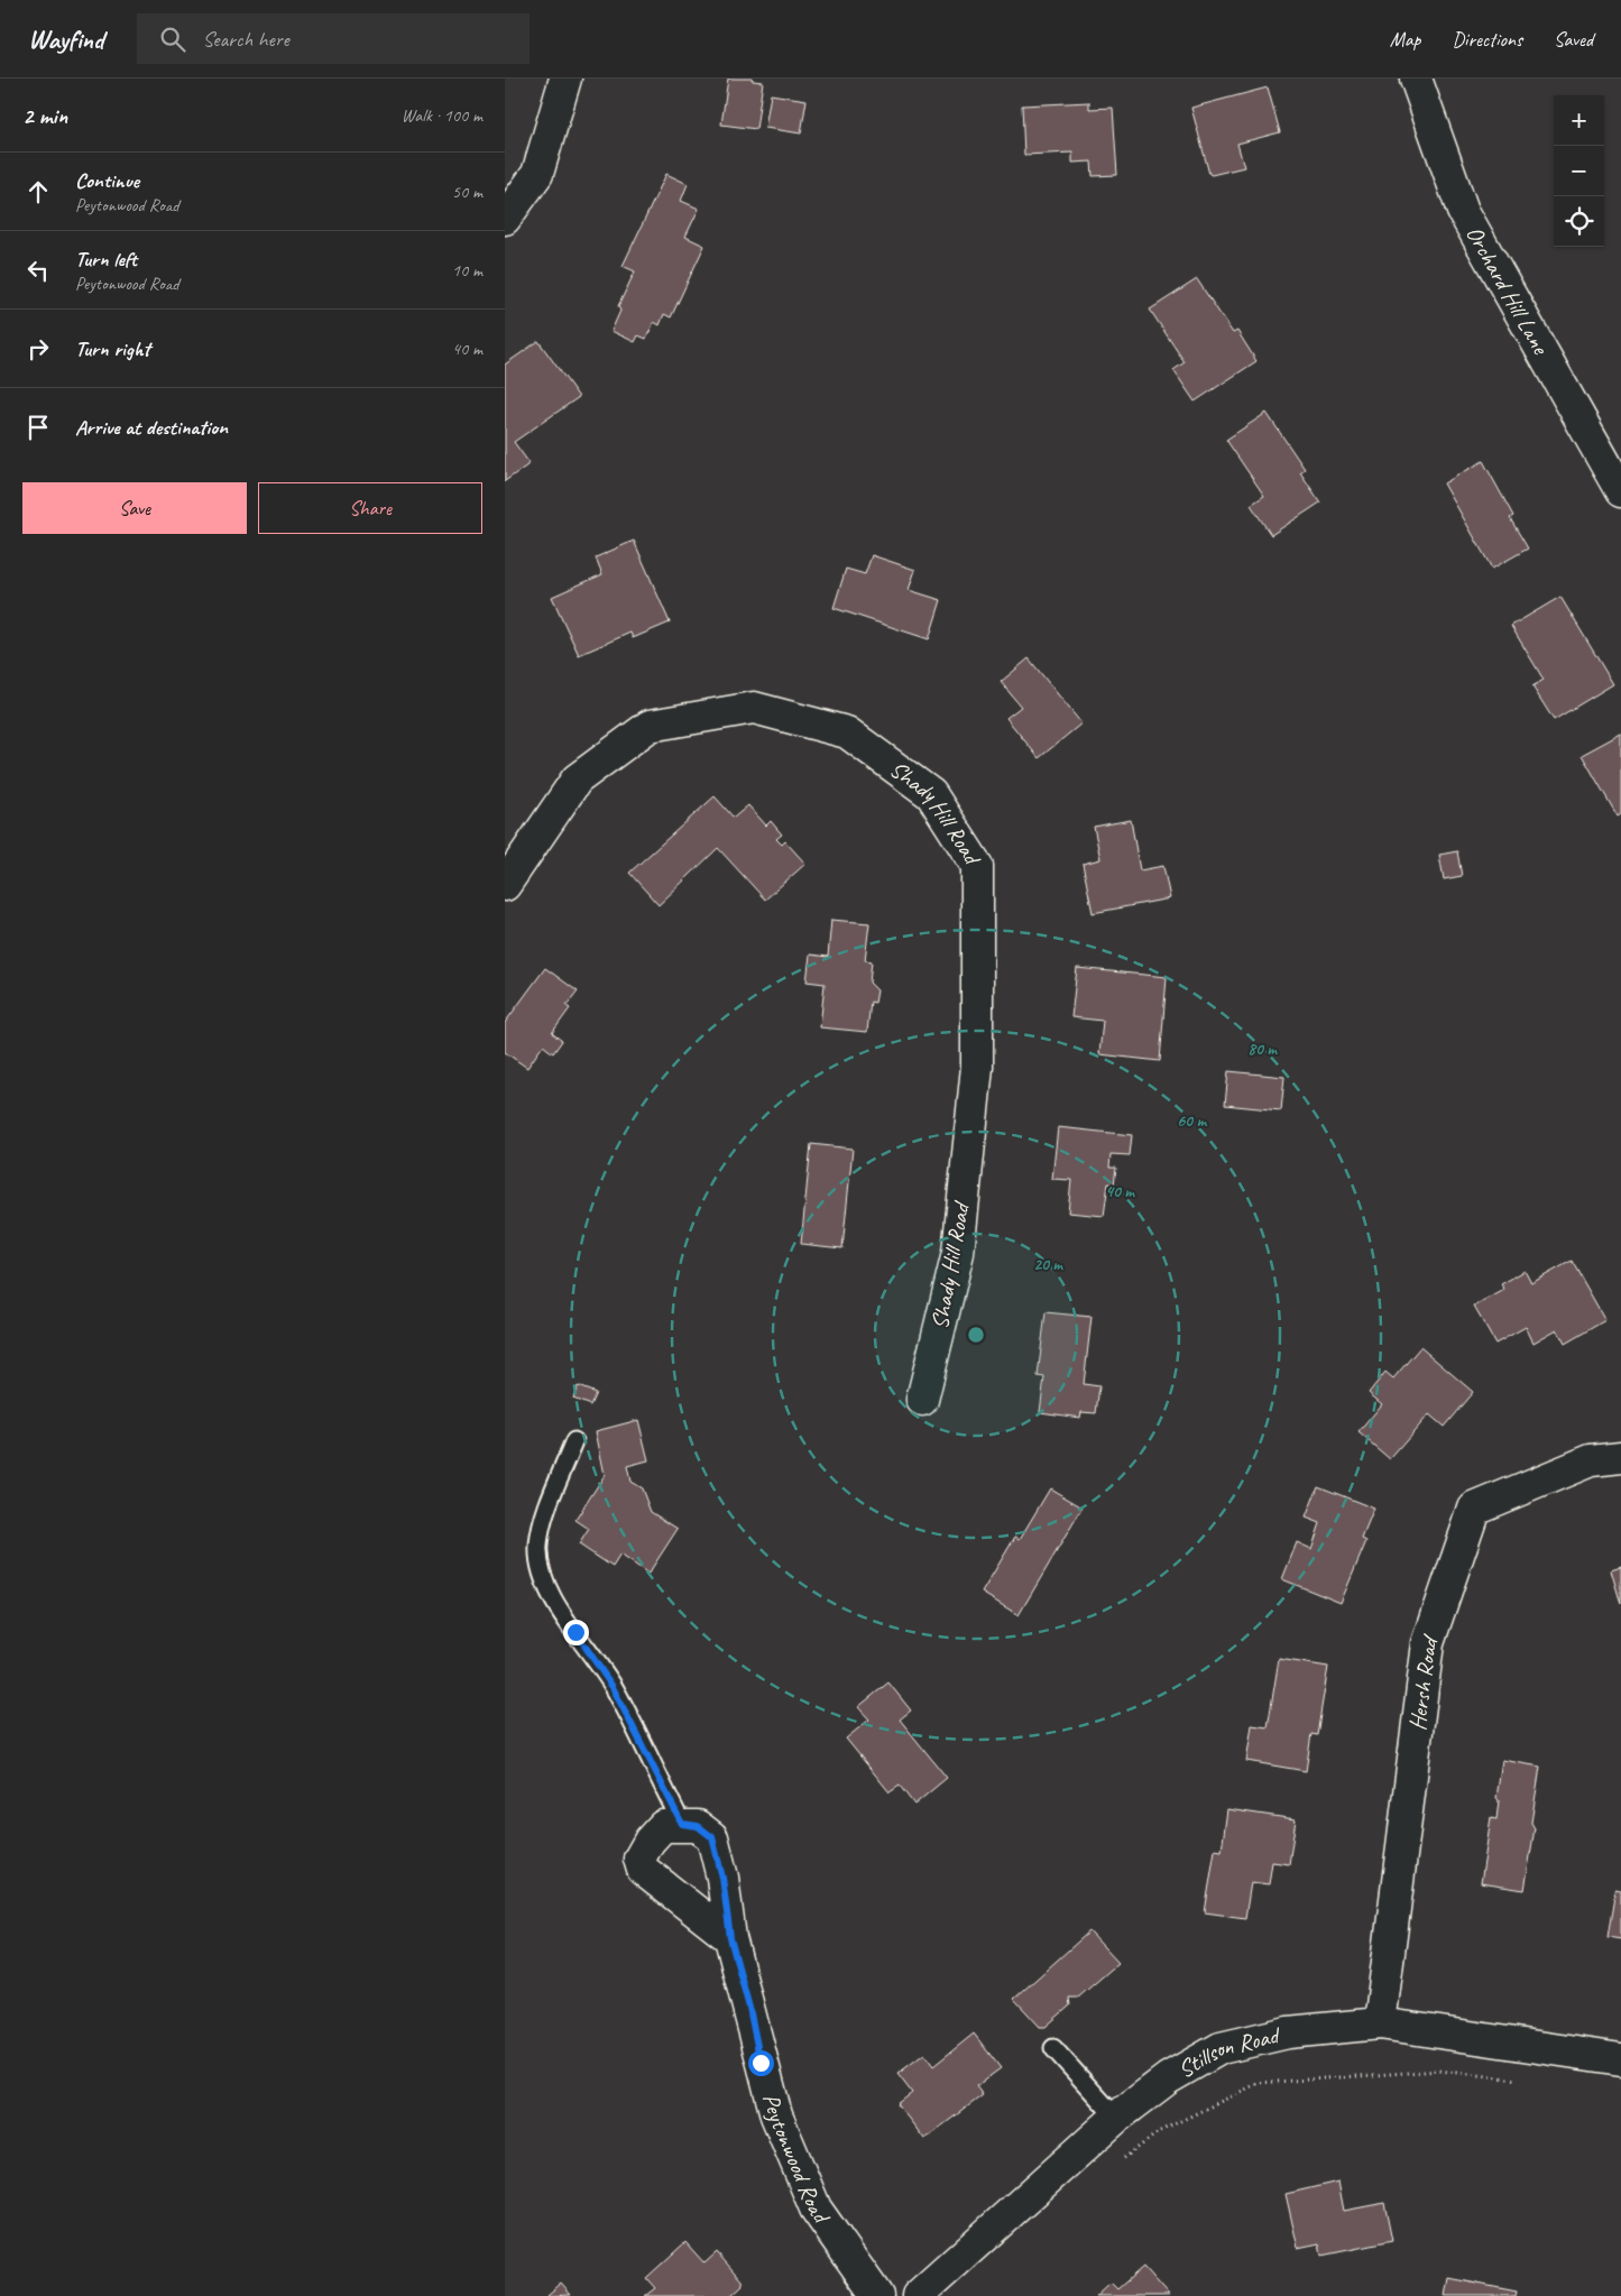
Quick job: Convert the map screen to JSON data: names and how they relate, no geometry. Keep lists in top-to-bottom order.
{
  "streets": {
    "street": [
      "Orchard Hill Lane",
      "Shady Hill Road",
      "Hersh Road",
      "Stillson Road",
      "Peytonwood Road"
    ]
  },
  "crossings": [
    ["Hersh Road", "Stillson Road"]
  ],
  "page": {
    "header": "Wayfind",
    "search": "Search here",
    "nav": ["Map", "Directions", "Saved"],
    "heading": ["2 min", "Walk · 100 m"],
    "map_buttons": ["+", "−"],
    "list": [
      ["Continue", "Peytonwood Road", "50 m"],
      ["Turn left", "Peytonwood Road", "10 m"],
      ["Turn right", "40 m"],
      "Arrive at destination"
    ],
    "buttons": ["Save", "Share"]
  },
  "rings": [
    "80 m",
    "60 m",
    "40 m",
    "20 m"
  ]
}
